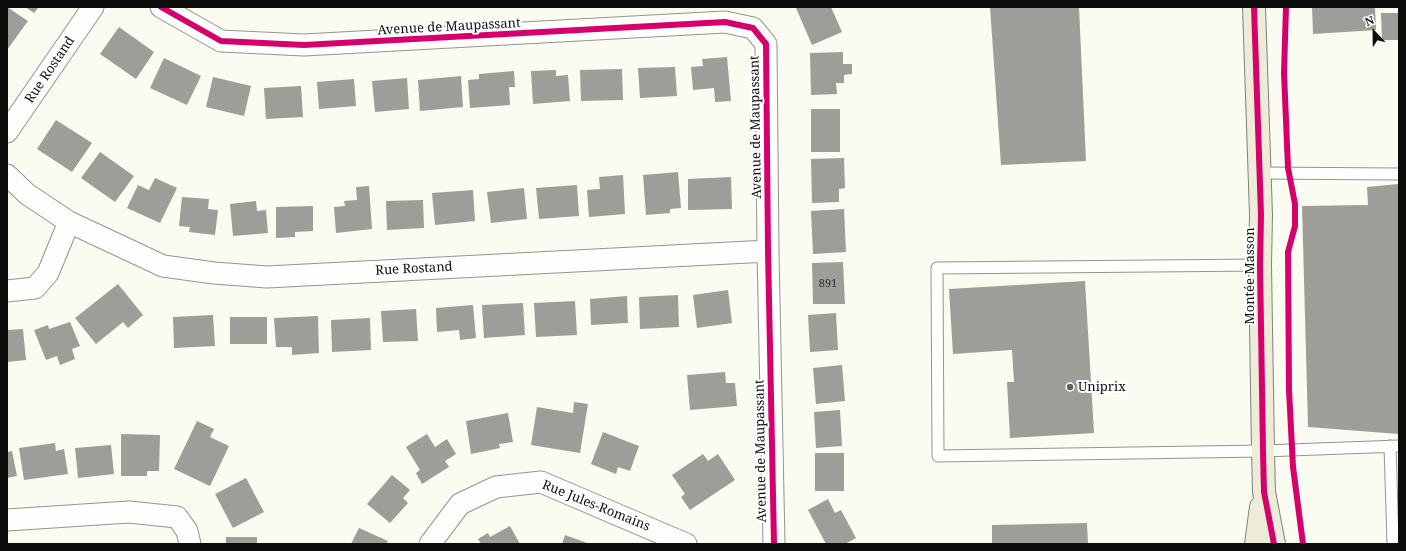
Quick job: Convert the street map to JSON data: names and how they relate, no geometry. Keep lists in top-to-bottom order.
{
  "streets": {
    "main road": ["Montée Masson"],
    "street": ["Avenue de Maupassant", "Rue Rostand", "Rue Jules-Romains"]
  },
  "crossings": [
    ["Avenue de Maupassant", "Rue Rostand"]
  ],
  "places": ["Uniprix"],
  "house_numbers": ["891"],
  "north": "top"
}
